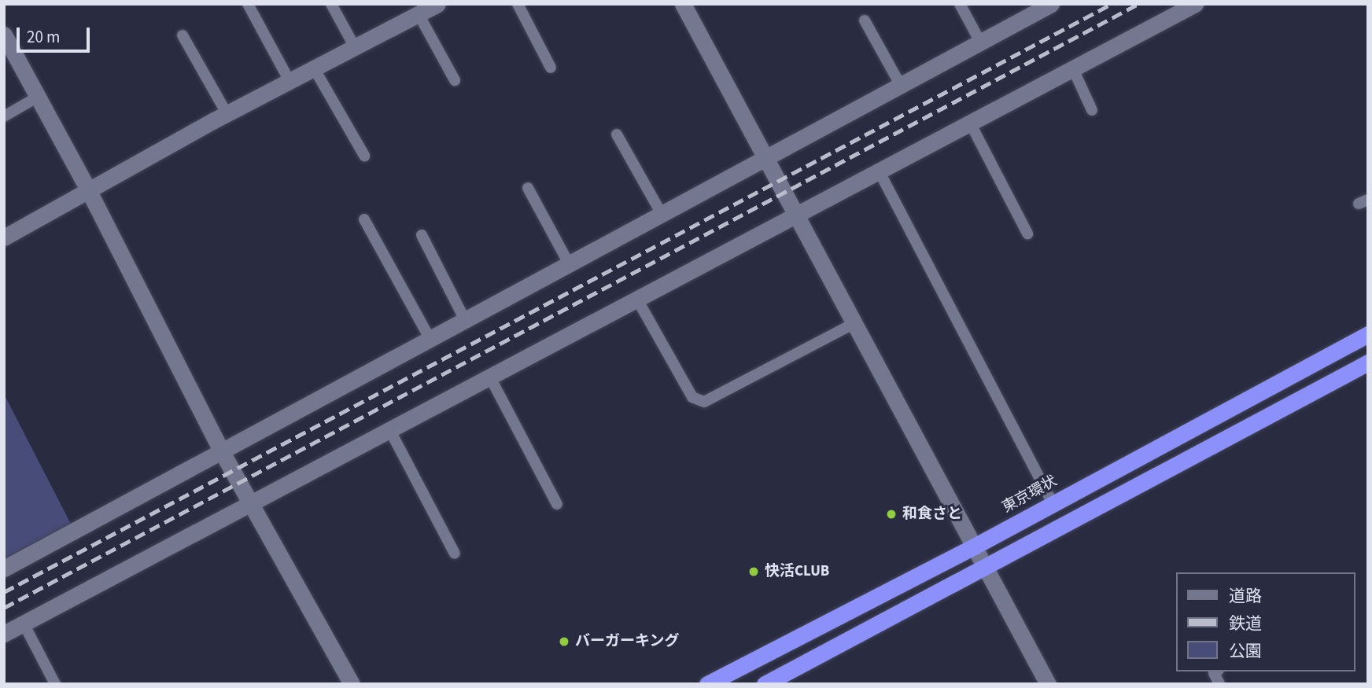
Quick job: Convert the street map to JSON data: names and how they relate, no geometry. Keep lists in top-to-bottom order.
{
  "streets": {
    "highway": ["東京環状"]
  },
  "places": ["和食さと", "快活CLUB", "バーガーキング"],
  "legend": ["道路", "鉄道", "公園"],
  "scale_bar": "20 m"
}
